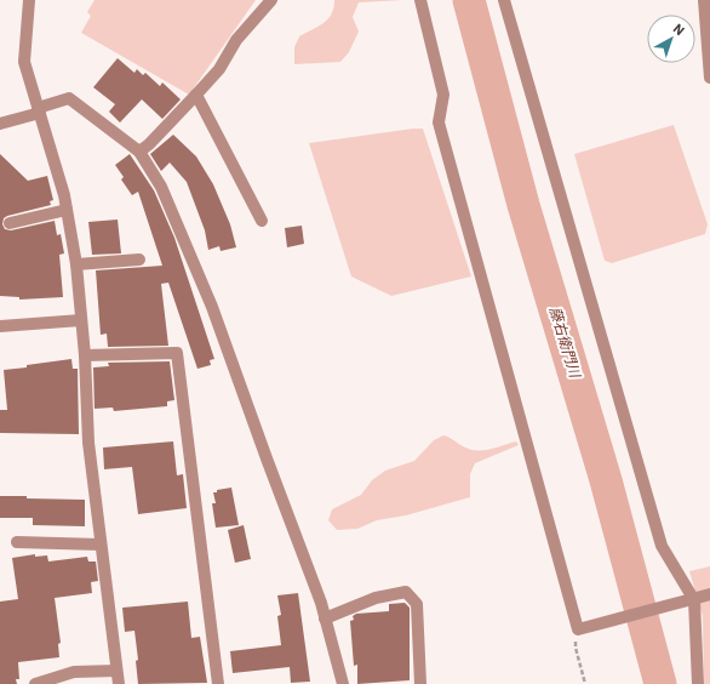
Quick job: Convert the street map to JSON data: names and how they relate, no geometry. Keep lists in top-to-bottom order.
{
  "water": ["藤右衛門川"],
  "north": "top right"
}
